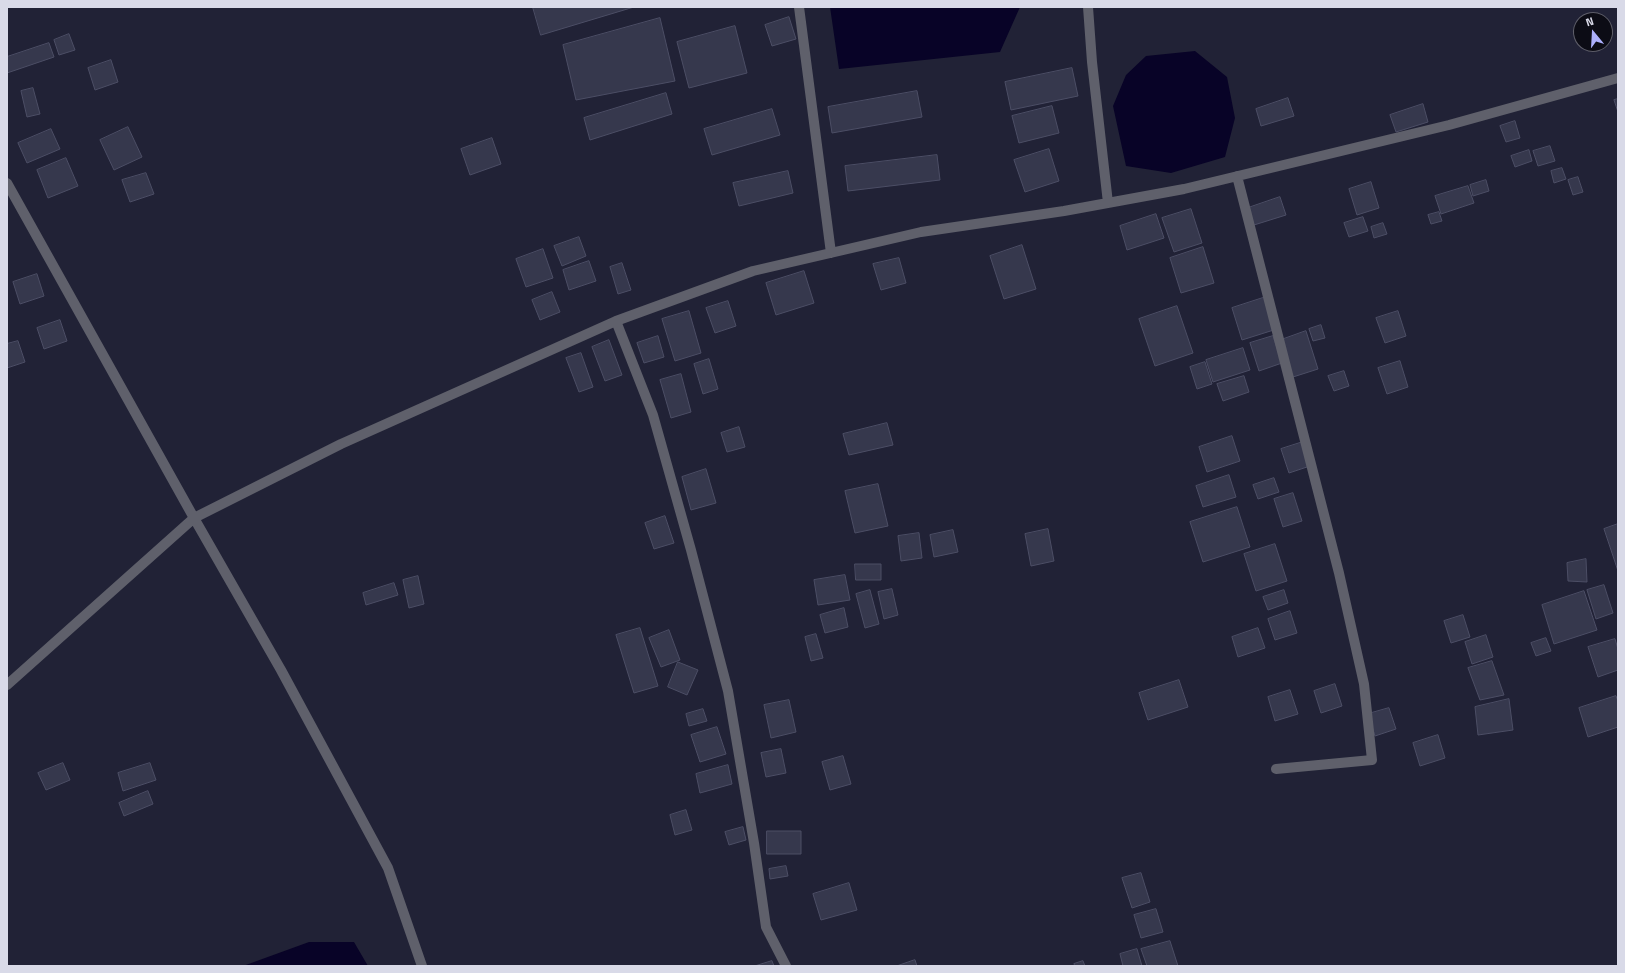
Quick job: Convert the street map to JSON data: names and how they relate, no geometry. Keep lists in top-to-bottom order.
{
  "north": "top"
}
